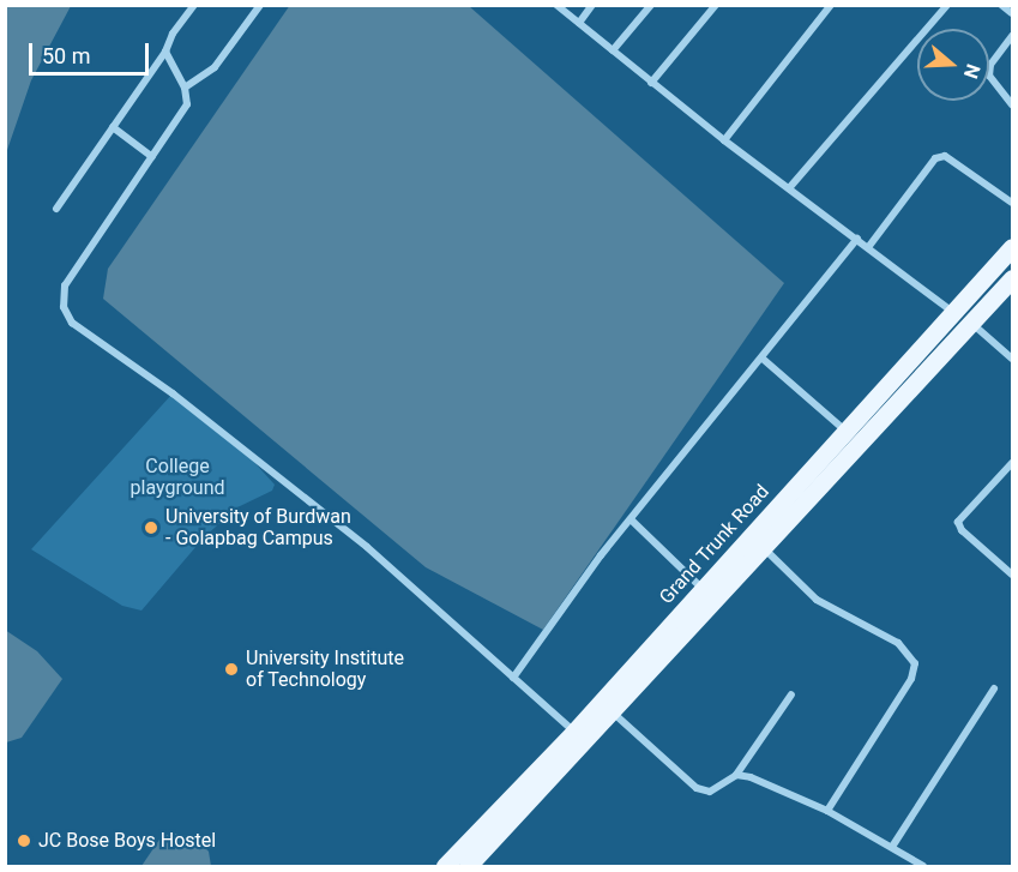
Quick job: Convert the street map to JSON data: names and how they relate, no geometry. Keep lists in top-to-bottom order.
{
  "streets": {
    "main road": ["Grand Trunk Road"]
  },
  "parks": ["College playground"],
  "places": ["University of Burdwan - Golapbag Campus", "University Institute of Technology", "JC Bose Boys Hostel"],
  "scale_bar": "50 m",
  "north": "right"
}
